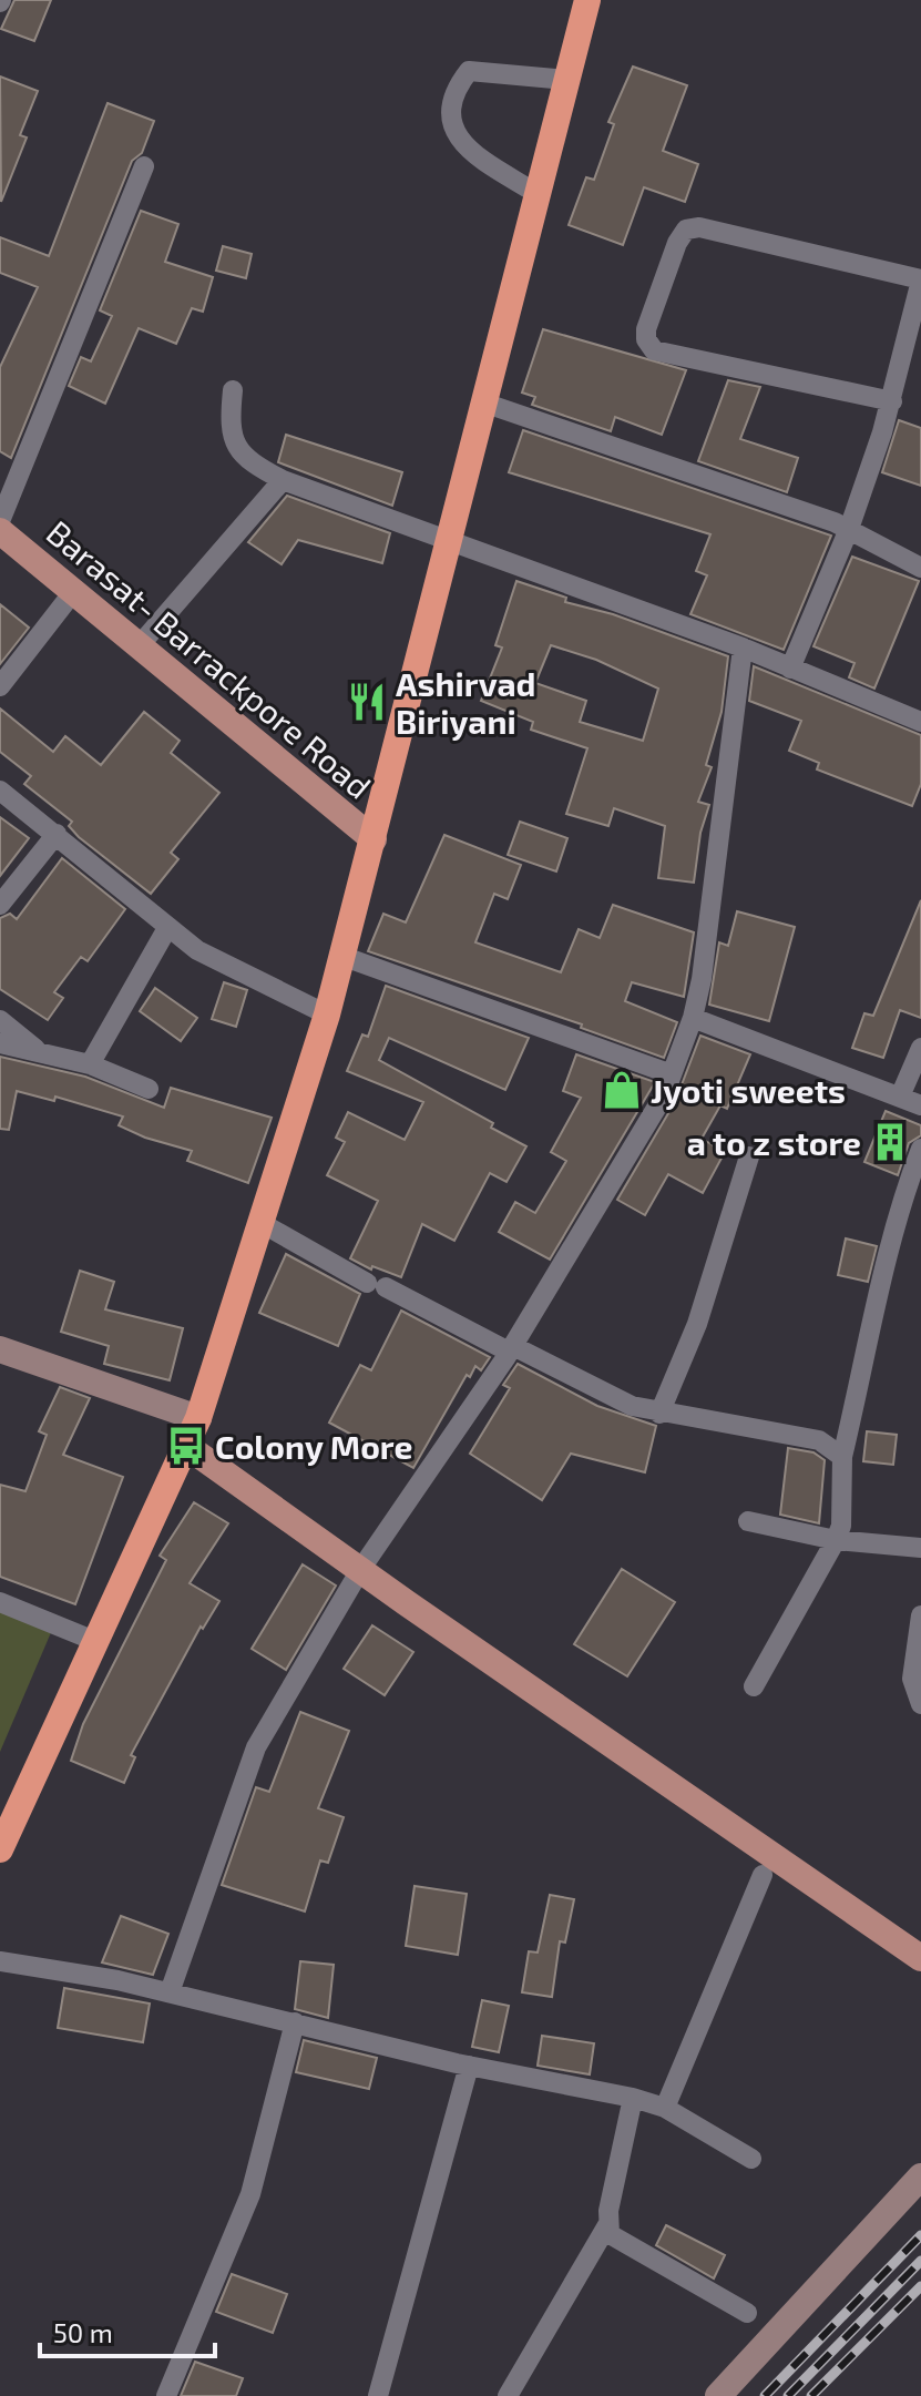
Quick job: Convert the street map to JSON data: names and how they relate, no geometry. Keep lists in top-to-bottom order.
{
  "streets": {
    "main road": ["Barasat- Barrackpore Road"]
  },
  "places": {
    "restaurant": ["Ashirvad Biriyani"],
    "shop": ["Jyoti sweets"],
    "building": ["a to z store"],
    "bus stop": ["Colony More"]
  },
  "scale_bar": "50 m"
}
